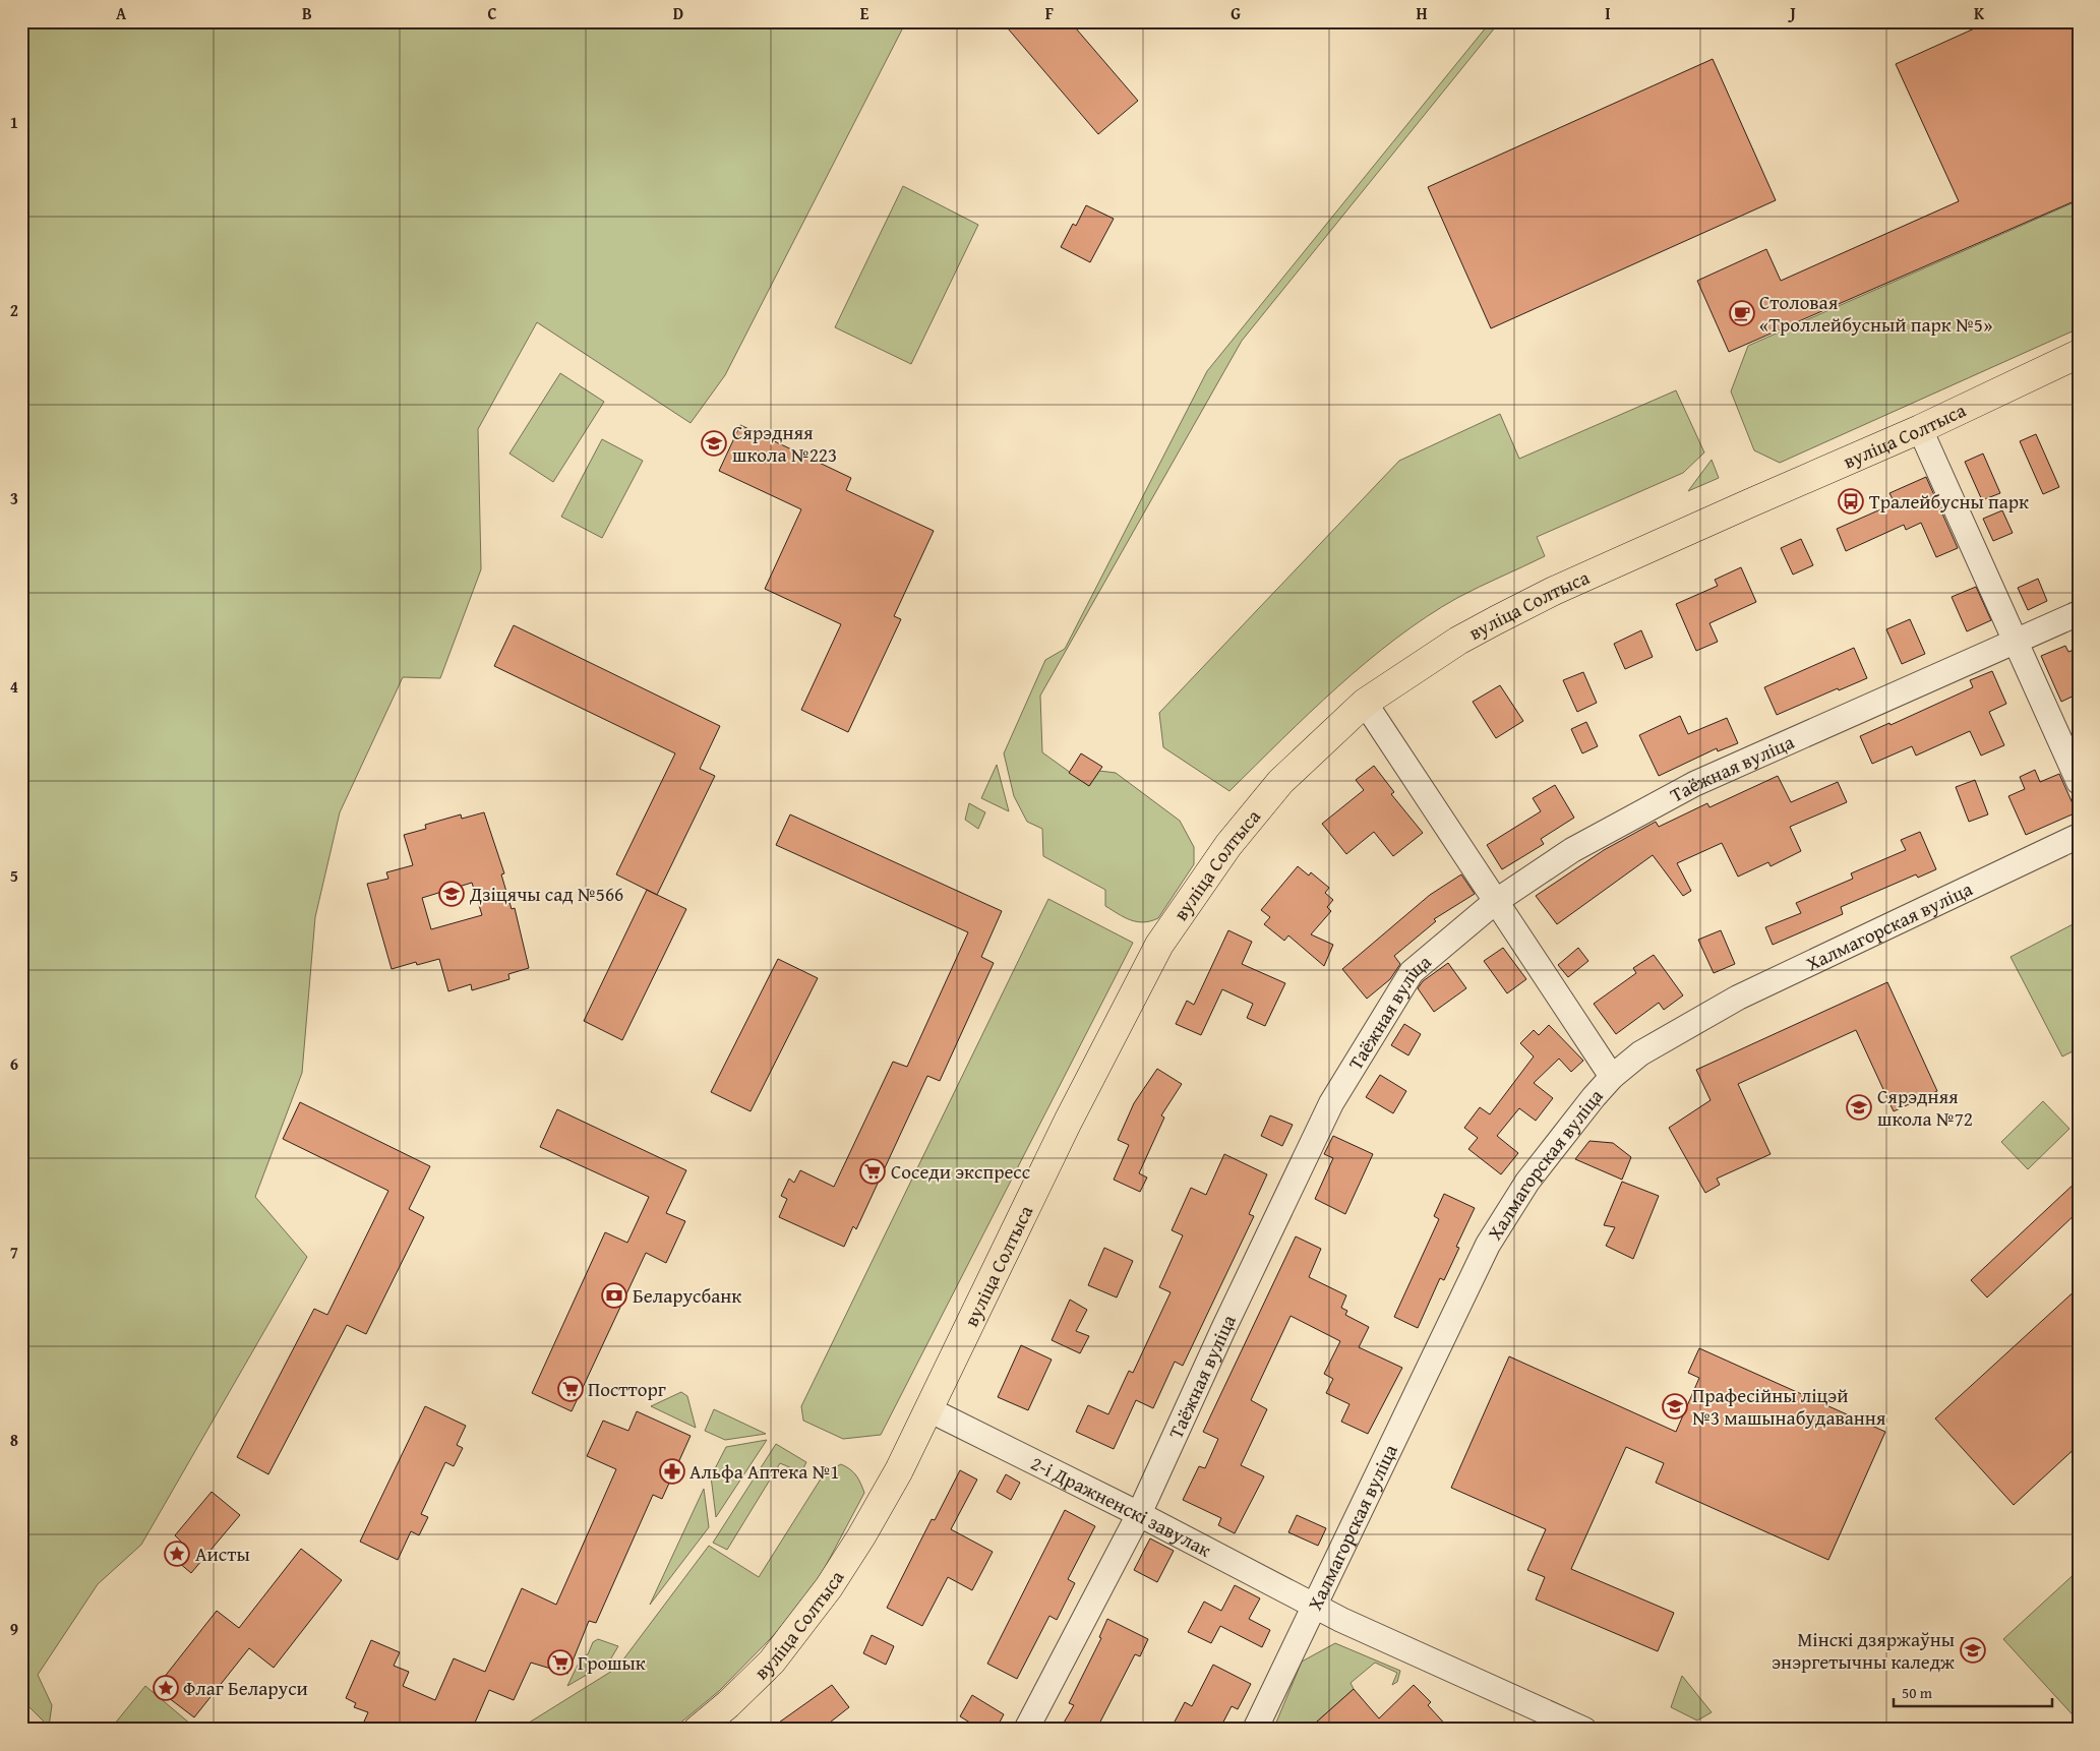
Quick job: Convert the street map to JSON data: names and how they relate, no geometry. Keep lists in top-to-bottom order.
{
  "streets": {
    "main road": ["вуліца Солтыса"],
    "street": ["Таёжная вуліца", "Халмагорская вуліца", "2-і Дражненскі завулак"]
  },
  "crossings": [
    ["вуліца Солтыса", "2-і Дражненскі завулак"],
    ["Таёжная вуліца", "2-і Дражненскі завулак"],
    ["Халмагорская вуліца", "2-і Дражненскі завулак"]
  ],
  "places": {
    "cafe": ["Столовая «Троллейбусный парк №5»"],
    "school or university": [
      "Сярэдняя школа №223",
      "Дзіцячы сад №566",
      "Сярэдняя школа №72",
      "Прафесійны ліцэй №3 машынабудавання",
      "Мінскі дзяржаўны энэргетычны каледж"
    ],
    "bus stop": ["Тралейбусны парк"],
    "supermarket": ["Соседи экспресс", "Постторг", "Грошык"],
    "bank": ["Беларусбанк"],
    "pharmacy": ["Альфа Аптека №1"],
    "place": ["Аисты", "Флаг Беларуси"]
  },
  "scale_bar": "50 m",
  "grid": {
    "columns": [
      "A",
      "B",
      "C",
      "D",
      "E",
      "F",
      "G",
      "H",
      "I",
      "J",
      "K"
    ],
    "rows": [
      "1",
      "2",
      "3",
      "4",
      "5",
      "6",
      "7",
      "8",
      "9"
    ]
  }
}
